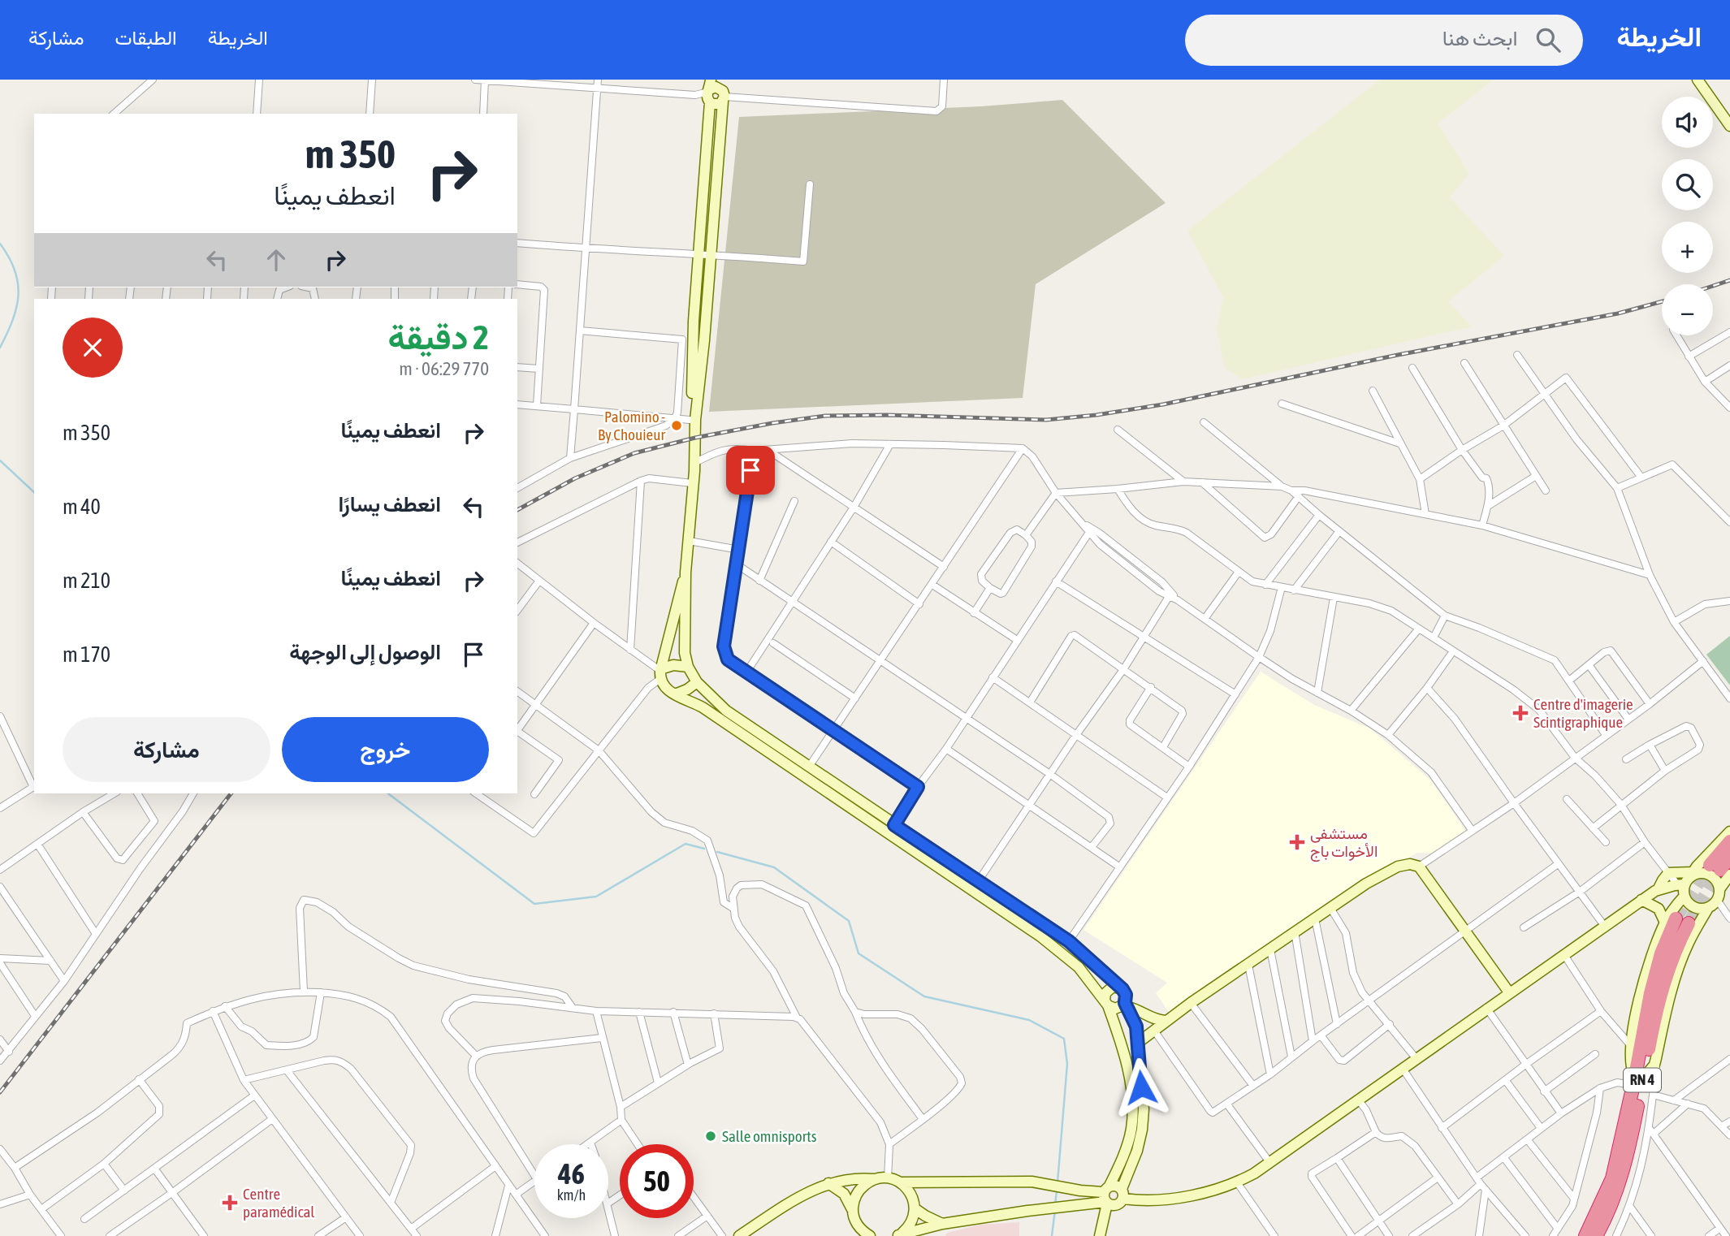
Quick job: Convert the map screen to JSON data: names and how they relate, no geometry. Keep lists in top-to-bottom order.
{
  "streets": {
    "highway": ["RN 4"]
  },
  "places": {
    "other": ["Palomino - By Chouieur", "Salle omnisports"],
    "health": ["Centre d'imagerie Scintigraphique", "مستشفى الأخوات باج", "Centre paramédical"]
  },
  "page": {
    "header": "الخريطة",
    "search": "ابحث هنا",
    "nav": ["الخريطة", "الطبقات", "مشاركة"],
    "map_buttons": ["+", "−"],
    "turn": ["350 m", "انعطف يمينًا"],
    "heading": ["2 دقيقة", "770 m · 06:29"],
    "list": [
      {
        "name": "انعطف يمينًا",
        "value": "350 m"
      },
      {
        "name": "انعطف يسارًا",
        "value": "40 m"
      },
      {
        "name": "انعطف يمينًا",
        "value": "210 m"
      },
      {
        "name": "الوصول إلى الوجهة",
        "value": "170 m"
      }
    ],
    "buttons": ["خروج", "مشاركة"],
    "speed": "46 km/h",
    "limit": "50"
  }
}
